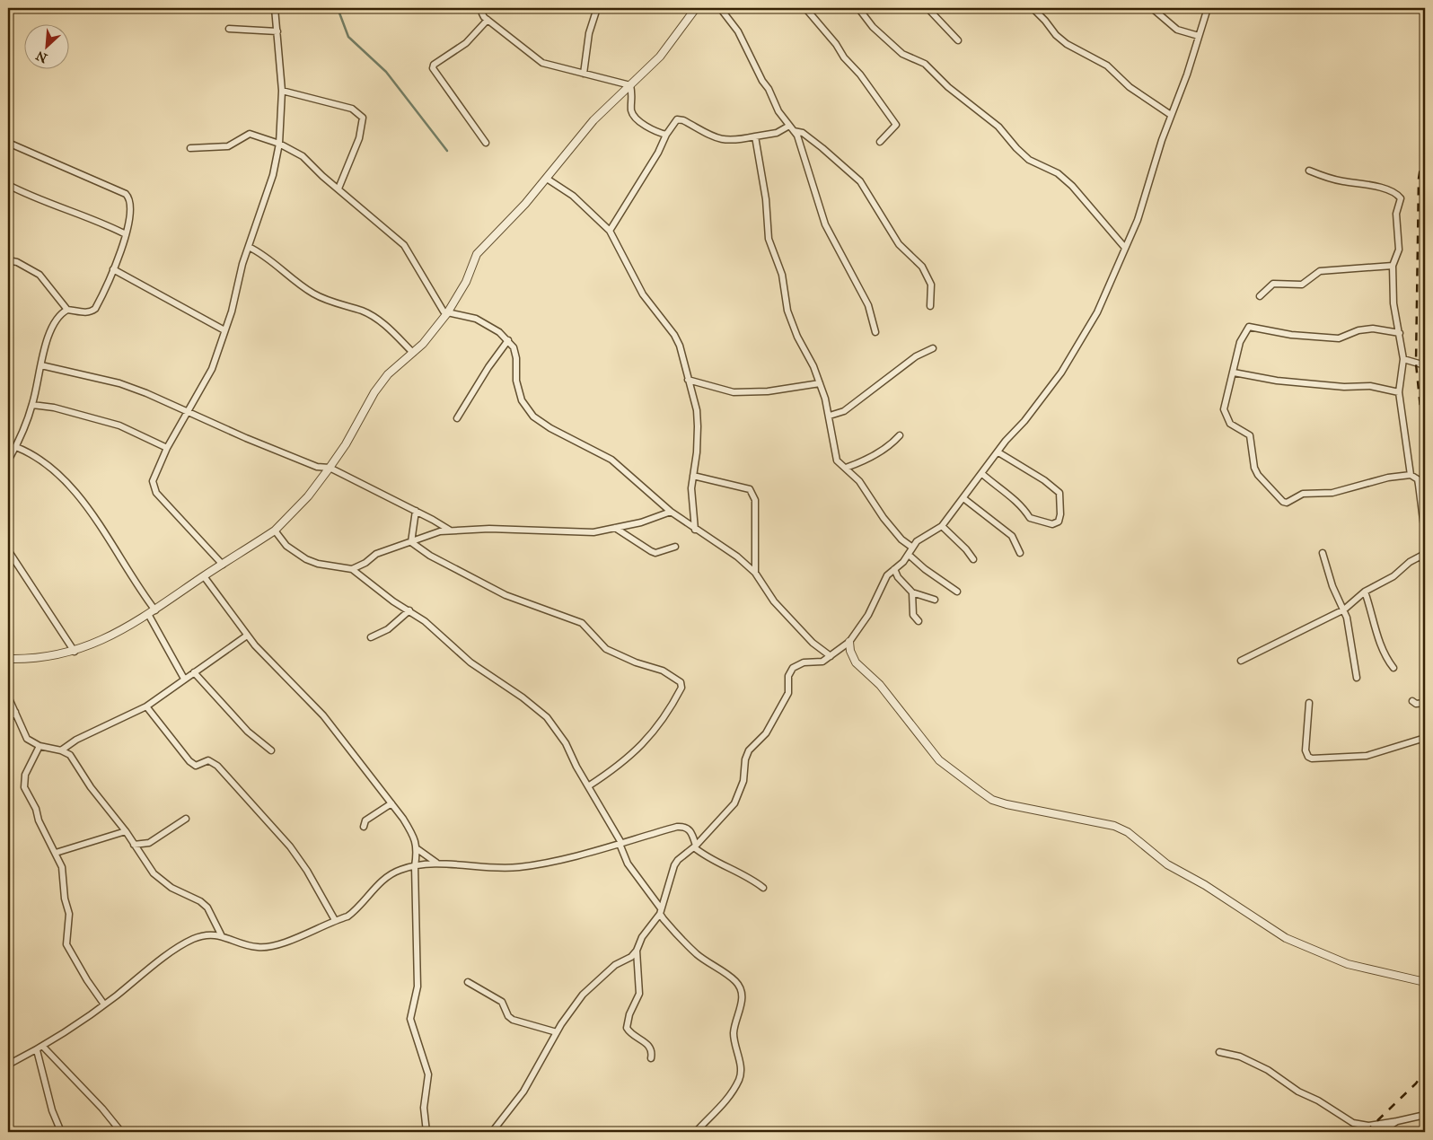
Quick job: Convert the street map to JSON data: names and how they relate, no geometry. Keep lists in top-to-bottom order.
{
  "north": "bottom left"
}
